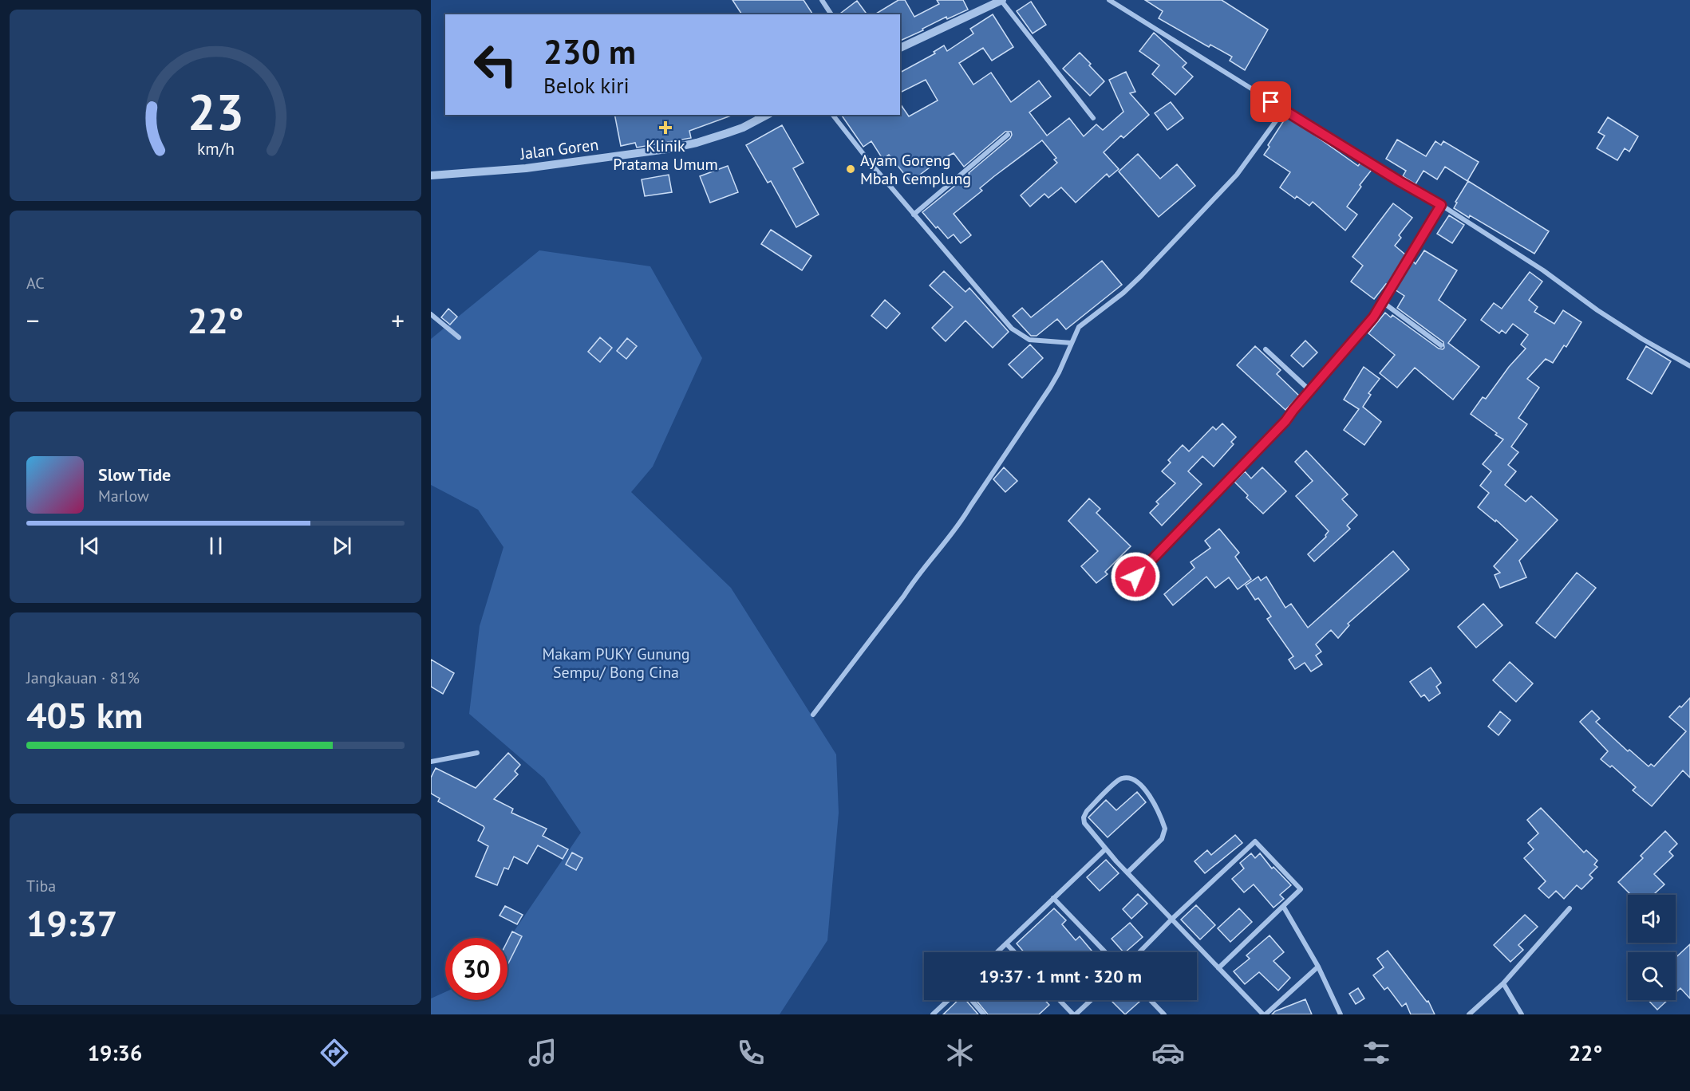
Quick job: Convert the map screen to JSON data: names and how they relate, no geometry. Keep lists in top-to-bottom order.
{
  "streets": {
    "street": ["Jalan Goren"]
  },
  "parks": ["Makam PUKY Gunung Sempu/ Bong Cina"],
  "places": {
    "health": ["Klinik Pratama Umum"],
    "other": ["Ayam Goreng Mbah Cemplung"]
  },
  "page": {
    "turn": ["230 m", "Belok kiri"],
    "tile": [
      "AC",
      ["Jangkauan · 81%", "405 km"],
      ["Tiba", "19:37"]
    ],
    "heat": ["−", "22°", "+"],
    "song": ["Slow Tide", "Marlow"],
    "limit": "30",
    "trip": "19:37 · 1 mnt · 320 m",
    "tabs": ["19:36", "22°"],
    "gauge": ["23", "km/h"]
  }
}
